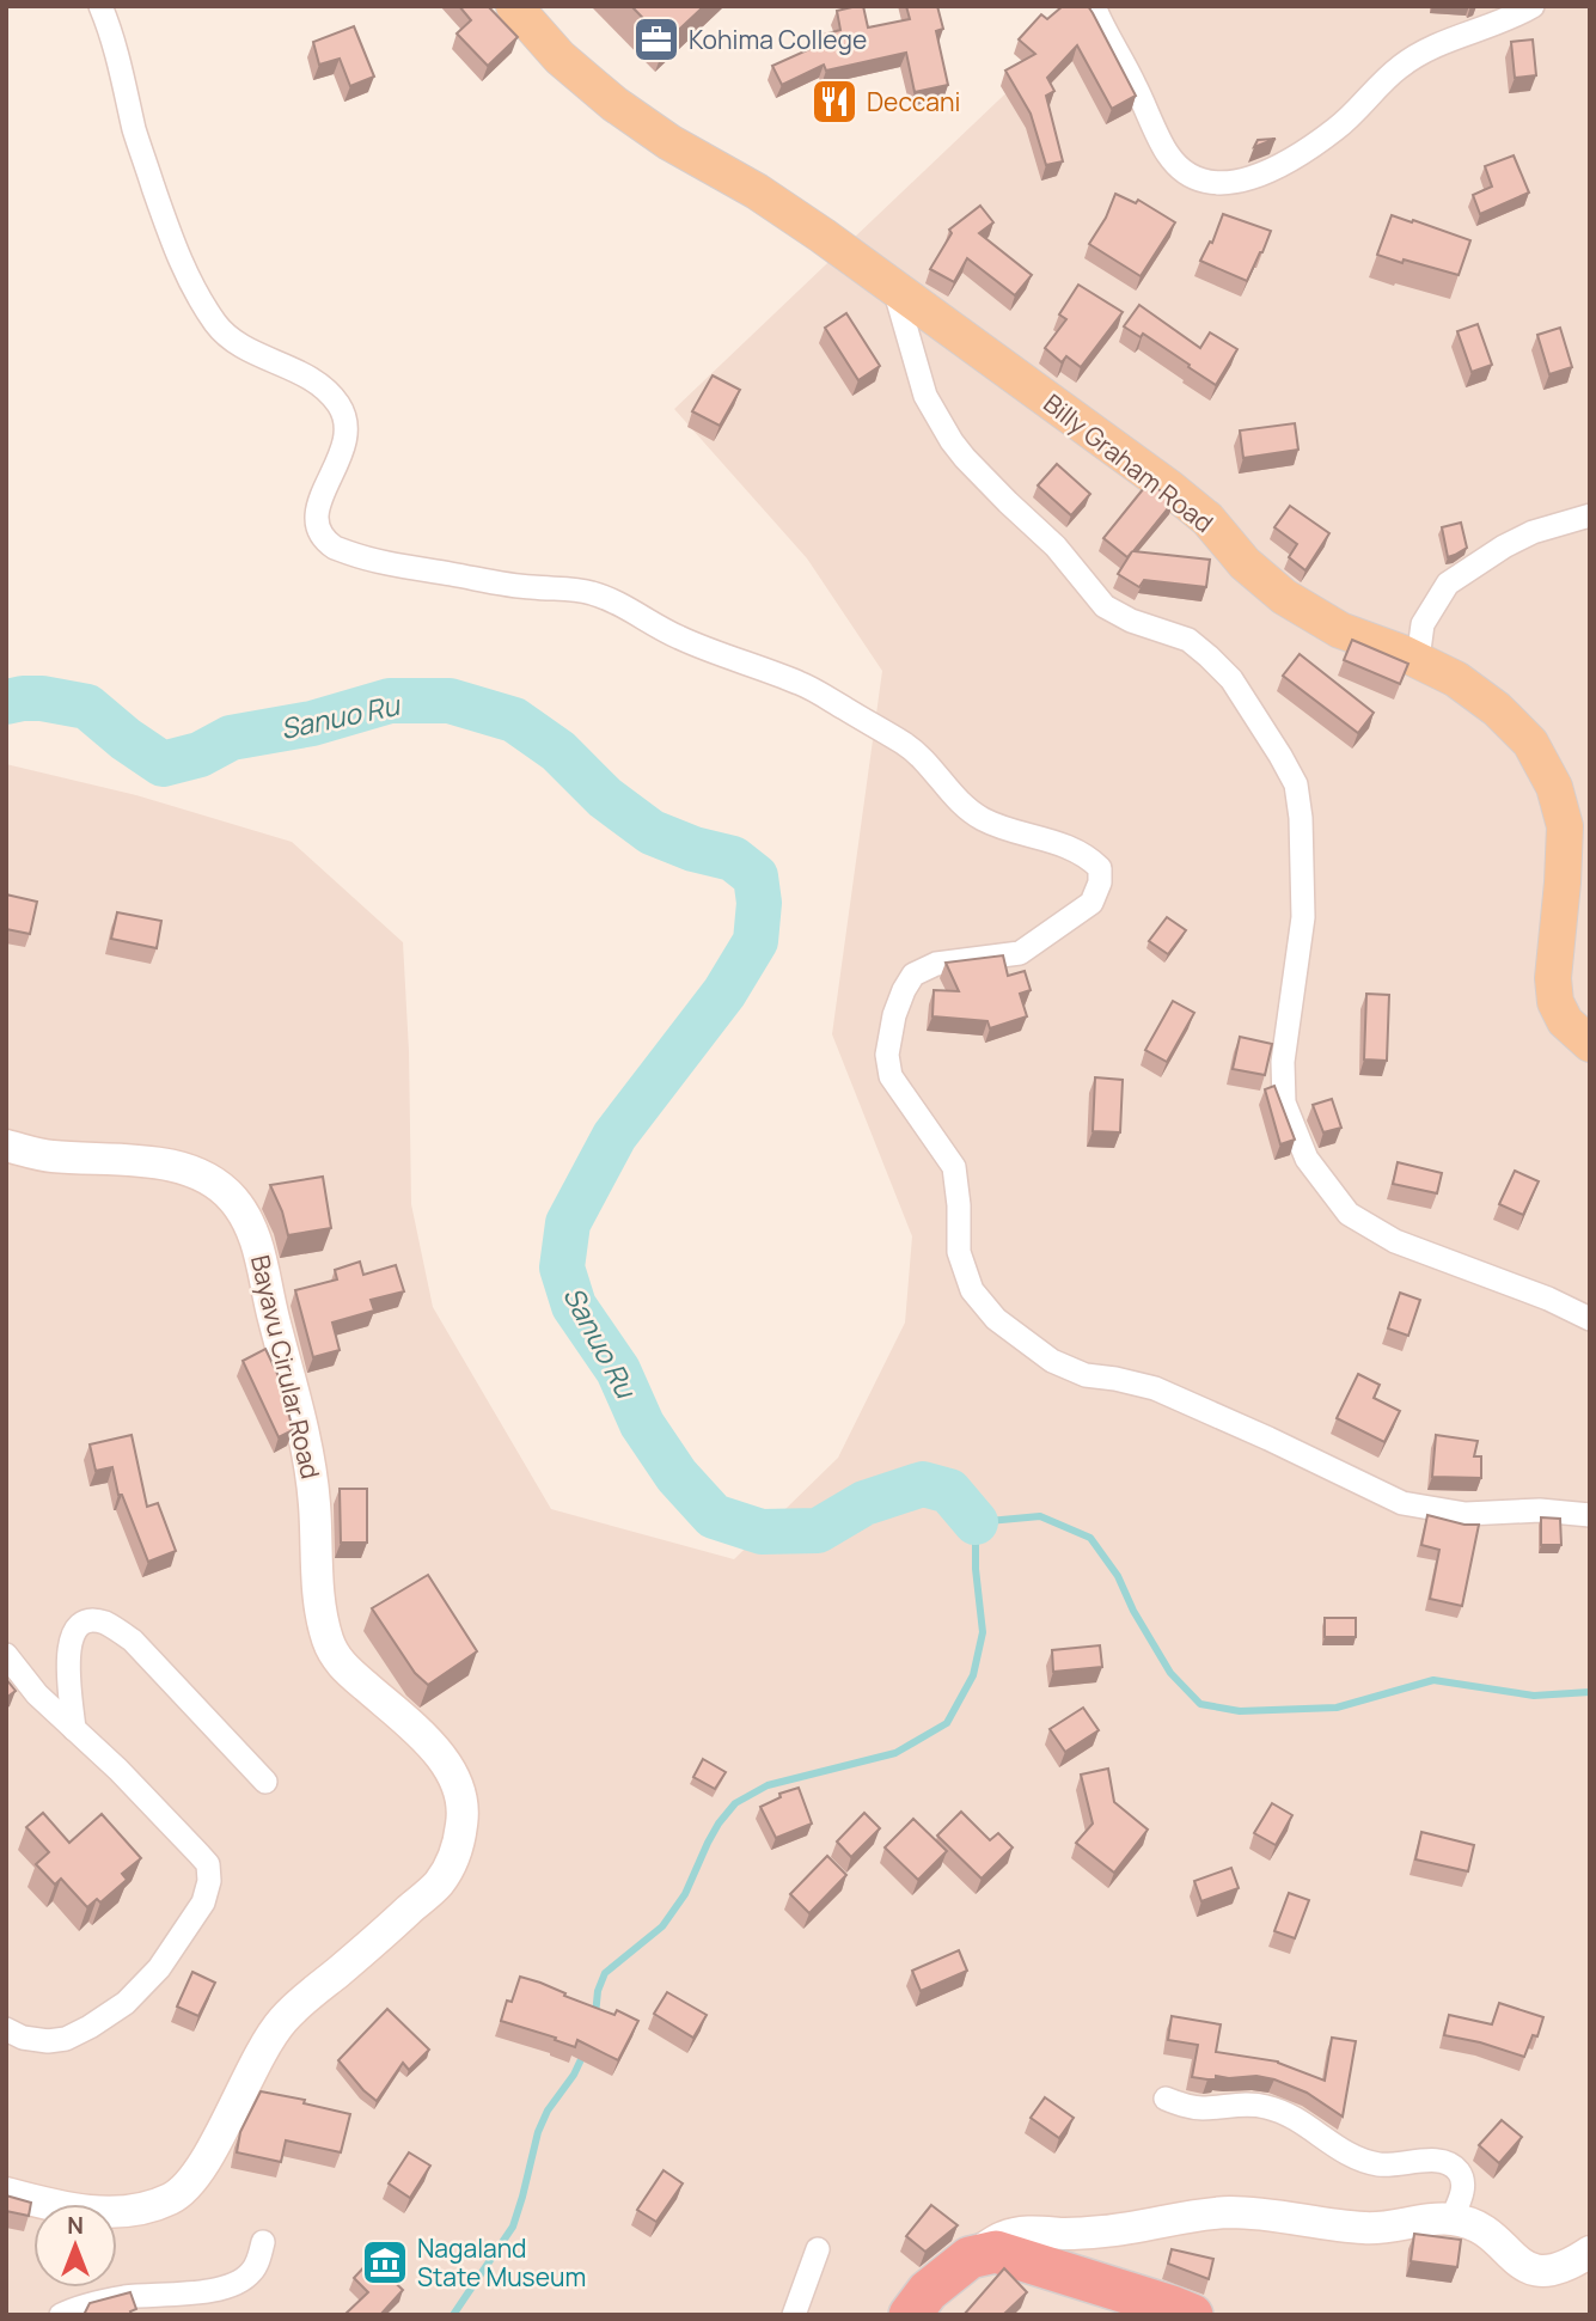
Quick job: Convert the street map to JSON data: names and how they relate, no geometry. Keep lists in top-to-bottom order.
{
  "streets": {
    "main road": ["Billy Graham Road"],
    "street": ["Bayavu Cirular Road"]
  },
  "water": ["Sanuo Ru"],
  "places": {
    "office": ["Kohima College"],
    "restaurant": ["Deccani"],
    "museum": ["Nagaland State Museum"]
  },
  "north": "top"
}
